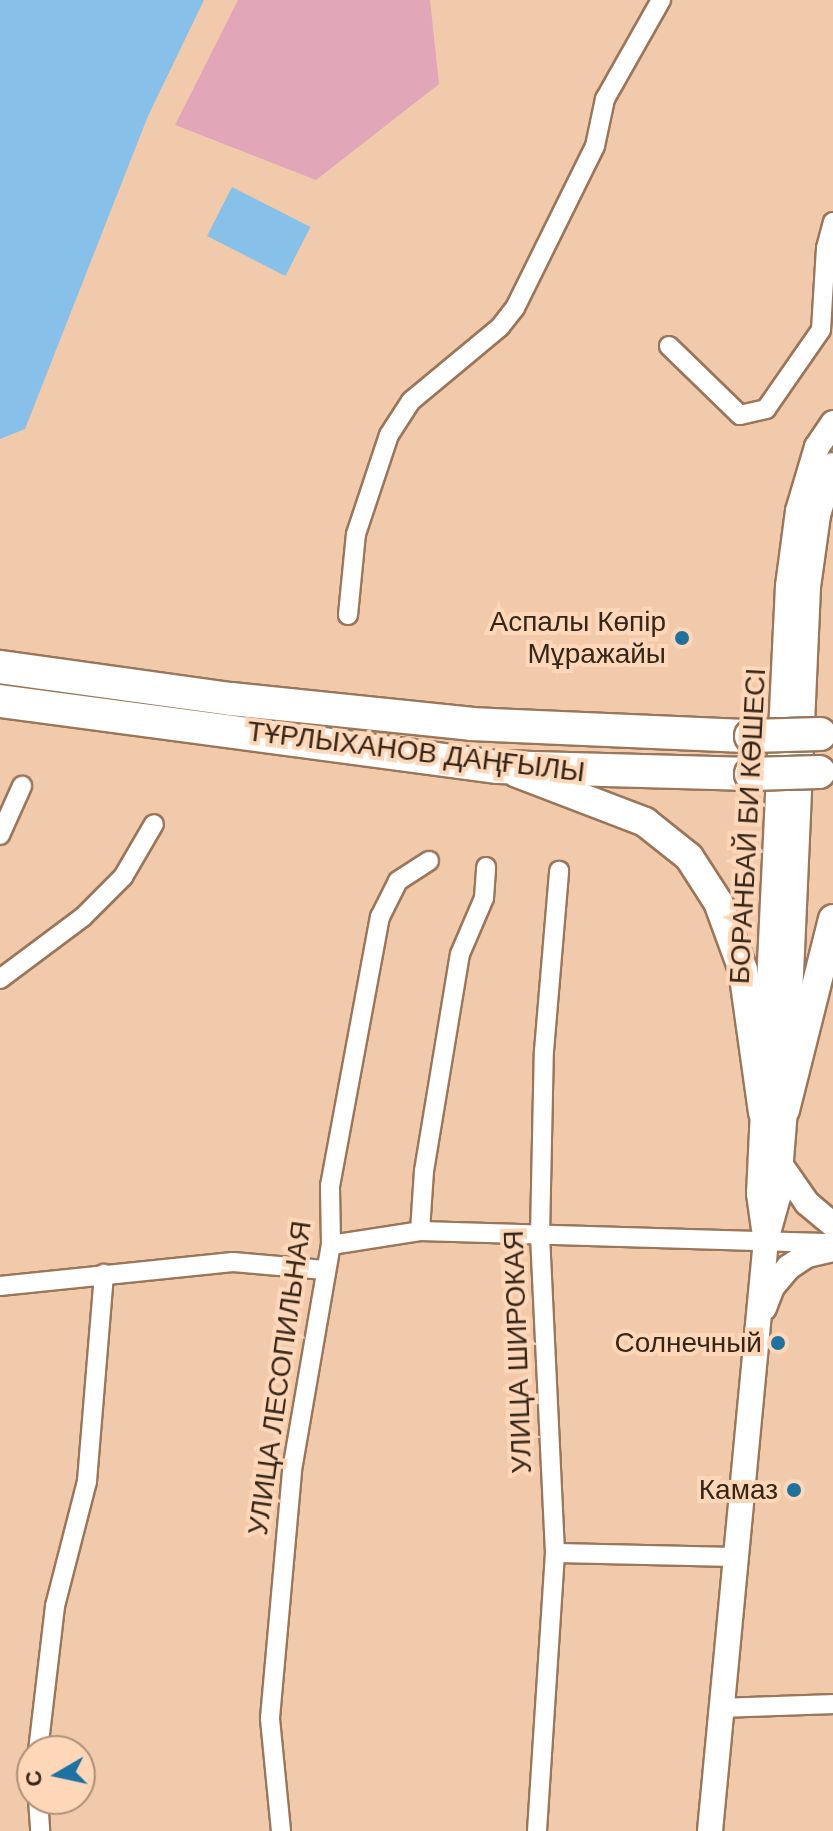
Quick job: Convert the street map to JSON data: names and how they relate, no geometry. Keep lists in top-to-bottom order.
{
  "streets": {
    "highway": ["ТҰРЛЫХАНОВ ДАҢҒЫЛЫ"],
    "main road": ["БОРАНБАЙ БИ КӨШЕСІ"],
    "street": ["УЛИЦА ШИРОКАЯ", "УЛИЦА ЛЕСОПИЛЬНАЯ"]
  },
  "places": ["Аспалы Көпір Мұражайы", "Солнечный", "Камаз"],
  "north": "left"
}
